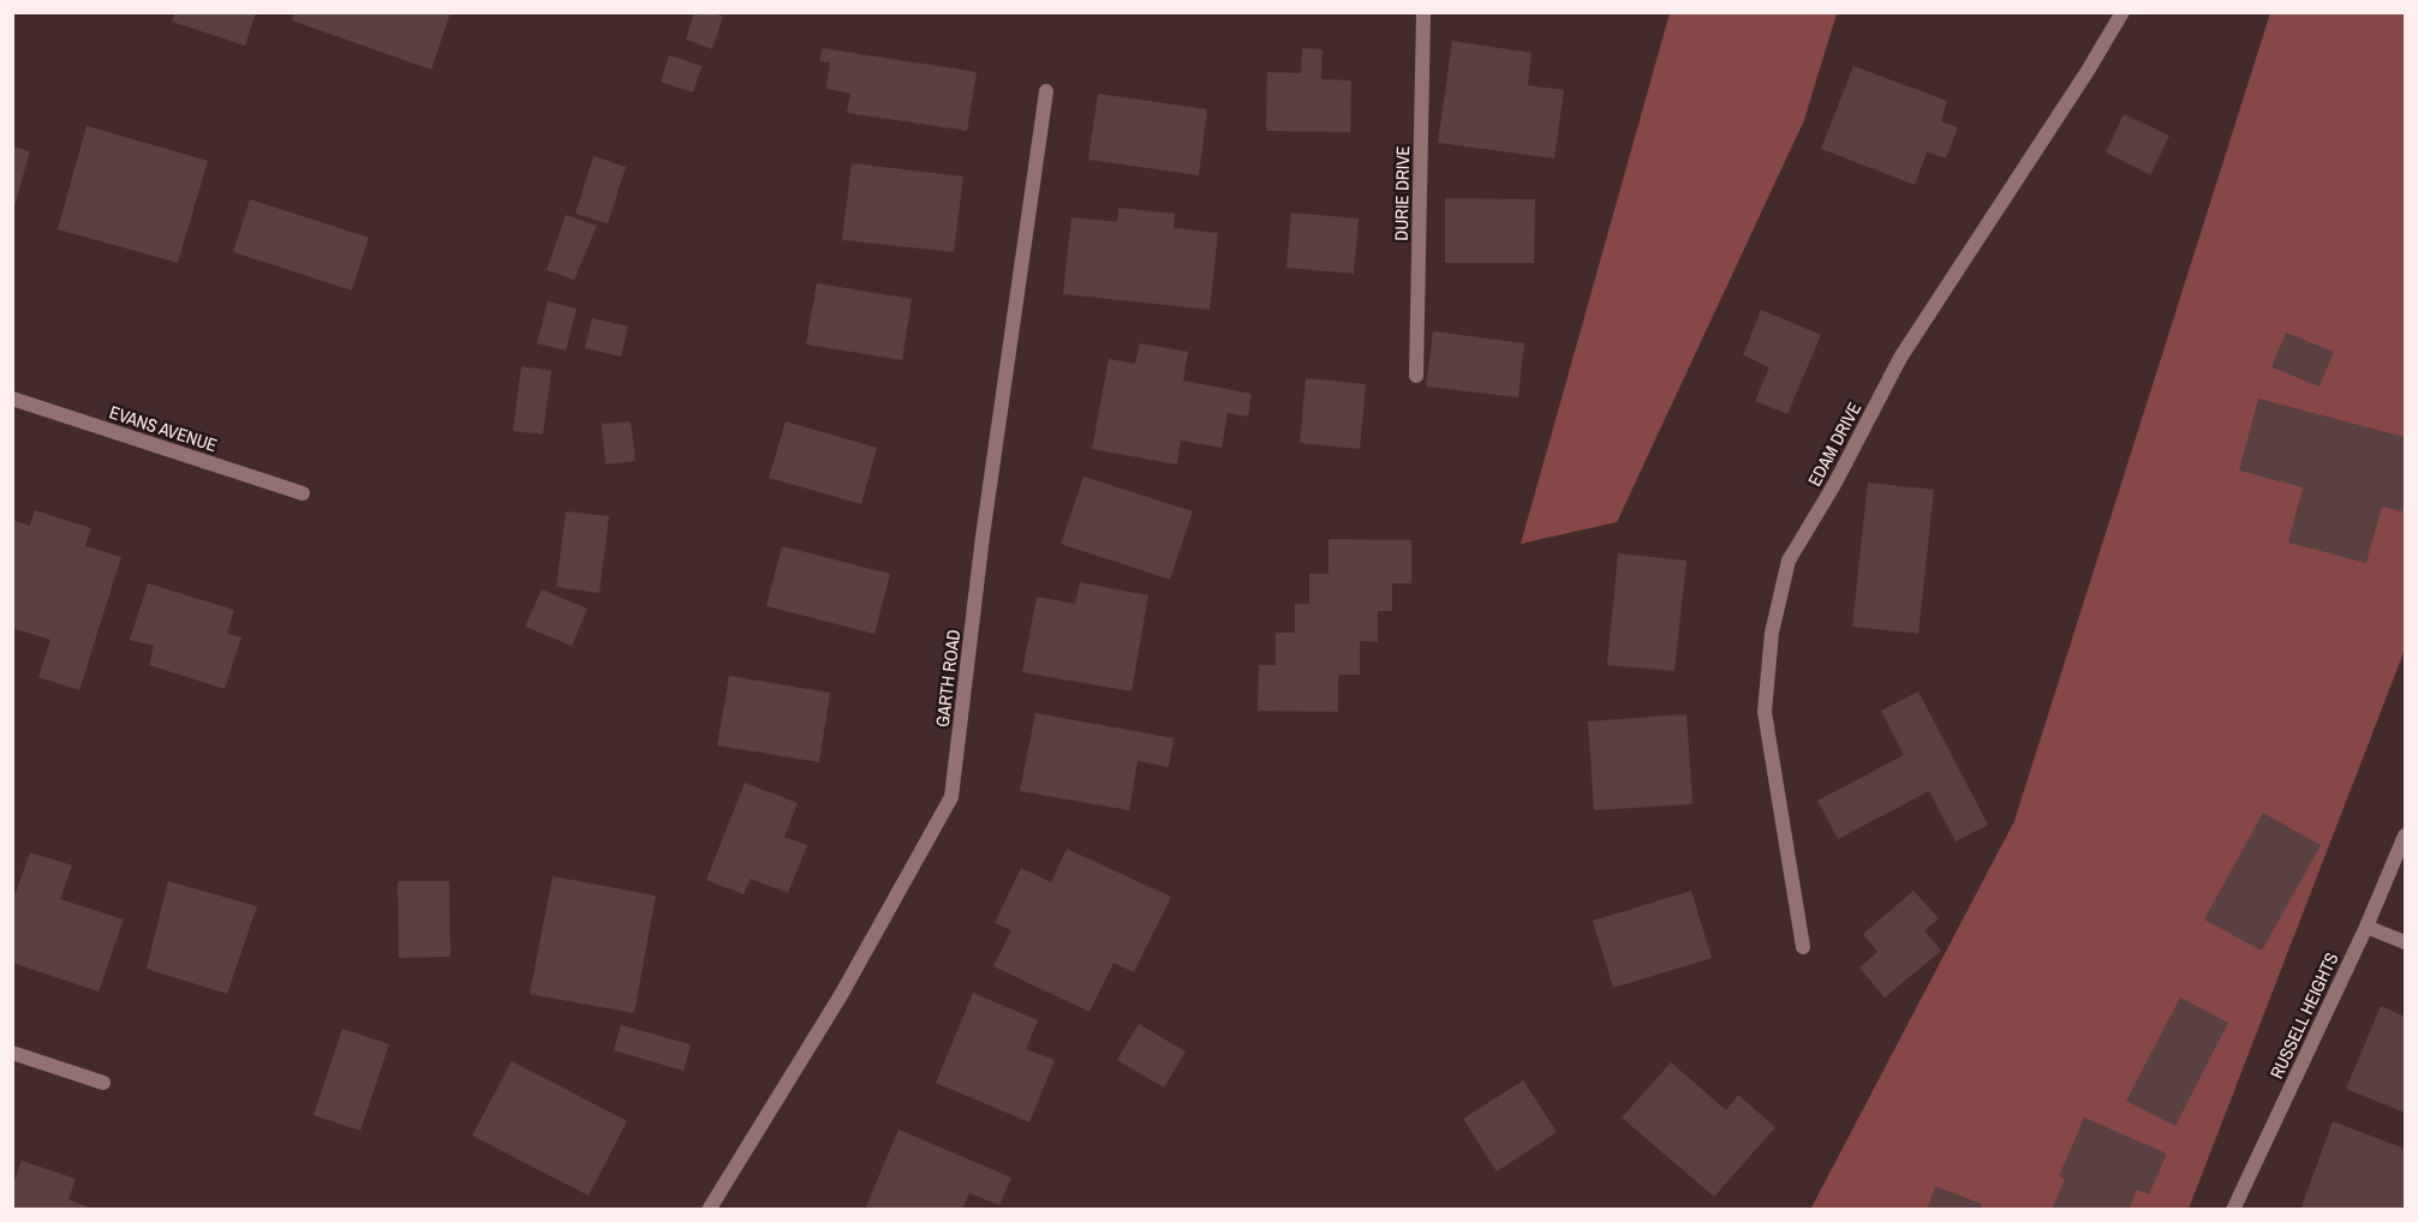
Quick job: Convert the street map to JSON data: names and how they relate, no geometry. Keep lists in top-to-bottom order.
{
  "streets": {
    "street": [
      "DURIE DRIVE",
      "EVANS AVENUE",
      "EDAM DRIVE",
      "GARTH ROAD",
      "RUSSELL HEIGHTS"
    ]
  }
}
